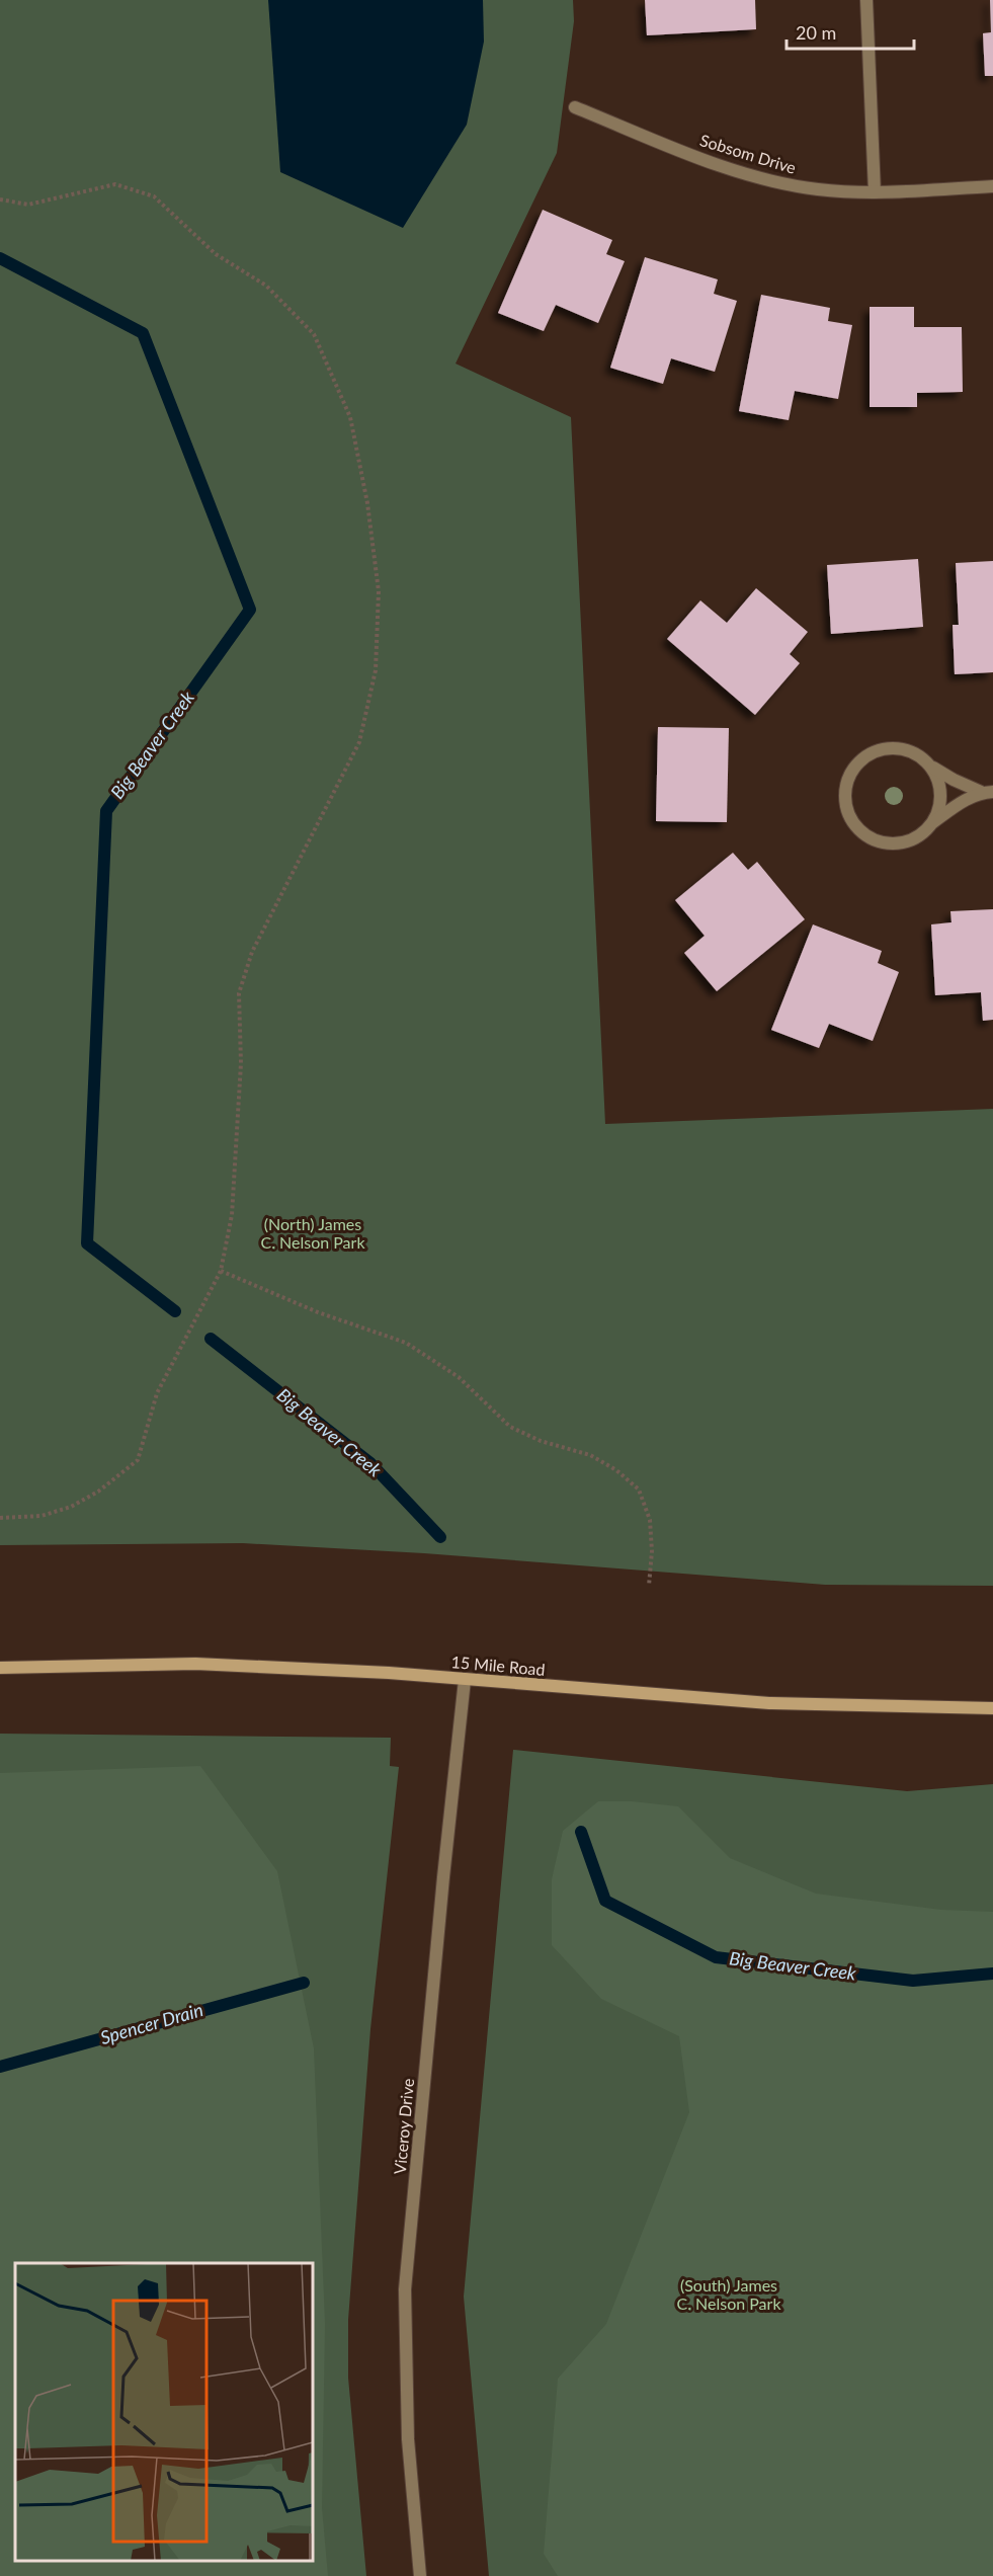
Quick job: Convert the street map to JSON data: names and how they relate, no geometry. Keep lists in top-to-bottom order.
{
  "streets": {
    "main road": ["15 Mile Road"],
    "street": ["Sobsom Drive", "Viceroy Drive"]
  },
  "crossings": [
    ["15 Mile Road", "Viceroy Drive"]
  ],
  "water": ["Big Beaver Creek", "Spencer Drain"],
  "parks": ["(North) James C. Nelson Park", "(South) James C. Nelson Park"],
  "scale_bar": "20 m"
}
